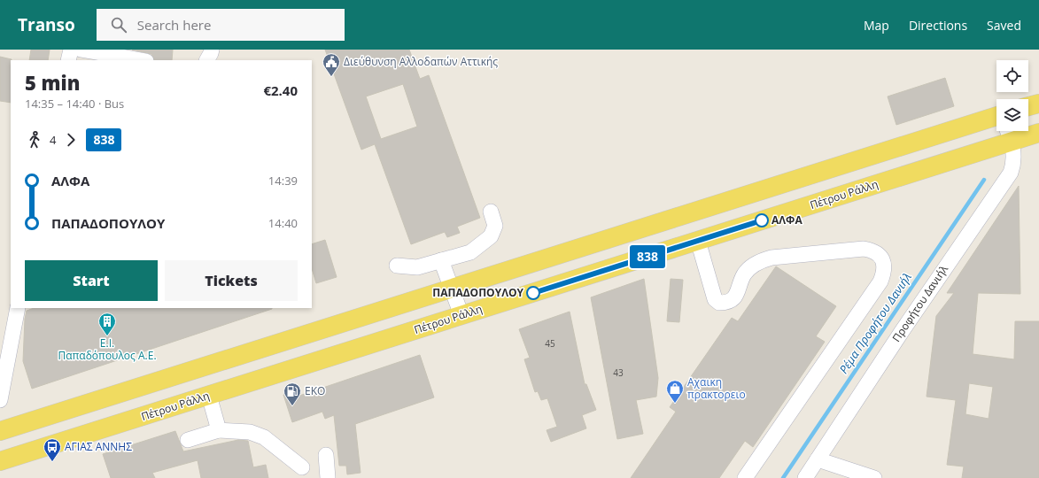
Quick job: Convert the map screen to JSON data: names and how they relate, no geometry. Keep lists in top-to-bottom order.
{
  "streets": {
    "main road": ["Πέτρου Ράλλη"],
    "street": ["Προφήτου Δανιήλ"]
  },
  "water": ["Ρέμα Προφήτου Δανιήλ"],
  "places": {
    "public building": ["Διεύθυνση Αλλοδαπών Αττικής"],
    "other": ["ΑΛΦΑ", "ΠΑΠΑΔΟΠΟΥΛΟΥ"],
    "building": ["Ε.Ι. Παπαδόπουλος Α.Ε."],
    "shop": ["Αχαικη πρακτορειο"],
    "fuel station": ["EKO"],
    "bus stop": ["ΑΓΙΑΣ ΑΝΝΗΣ"]
  },
  "lines": ["bus line 838"],
  "house_numbers": ["45", "43"],
  "page": {
    "header": "Transo",
    "search": "Search here",
    "nav": ["Map", "Directions", "Saved"],
    "on_map": "838",
    "heading": ["5 min", "14:35 – 14:40 · Bus", "€2.40"],
    "legs": ["4", "838"],
    "list": [
      {
        "name": "ΑΛΦΑ",
        "value": "14:39"
      },
      {
        "name": "ΠΑΠΑΔΟΠΟΥΛΟΥ",
        "value": "14:40"
      }
    ],
    "buttons": ["Start", "Tickets"]
  }
}
